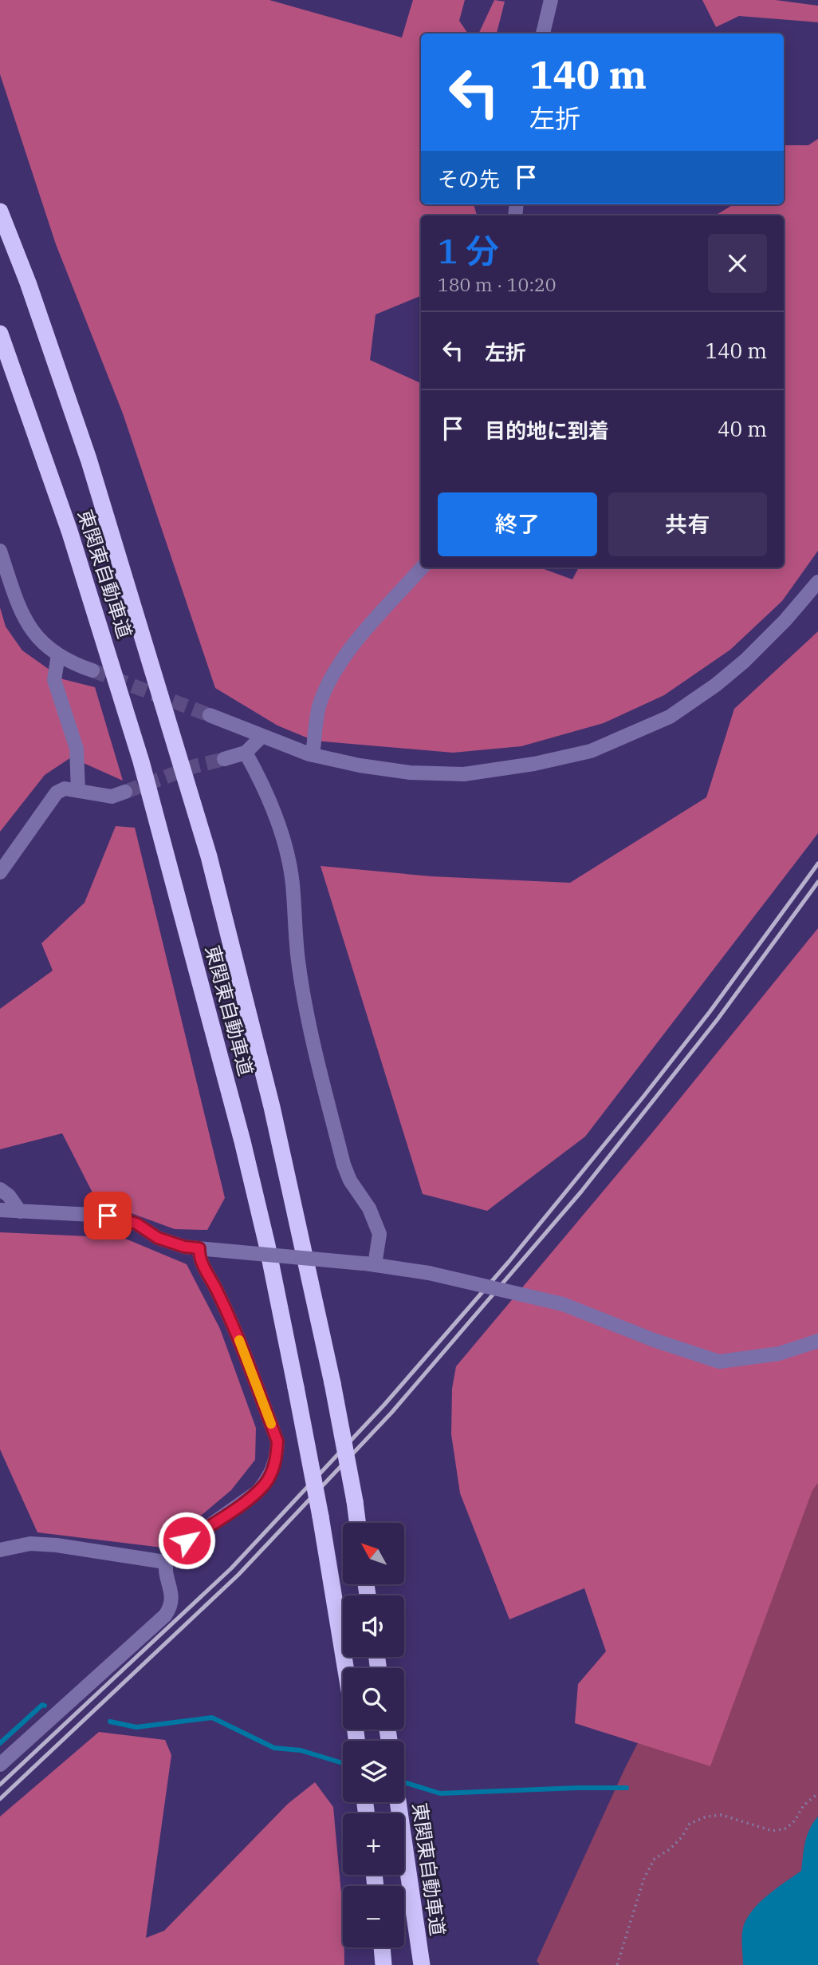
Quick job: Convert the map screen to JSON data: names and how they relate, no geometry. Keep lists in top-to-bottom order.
{
  "streets": {
    "highway": ["東関東自動車道"]
  },
  "north": "top left",
  "page": {
    "turn": ["140 m", "左折"],
    "then": "その先",
    "heading": ["1 分", "180 m · 10:20"],
    "list": [
      {
        "name": "左折",
        "value": "140 m"
      },
      {
        "name": "目的地に到着",
        "value": "40 m"
      }
    ],
    "buttons": ["終了", "共有"],
    "map_buttons": ["+", "−"]
  }
}
